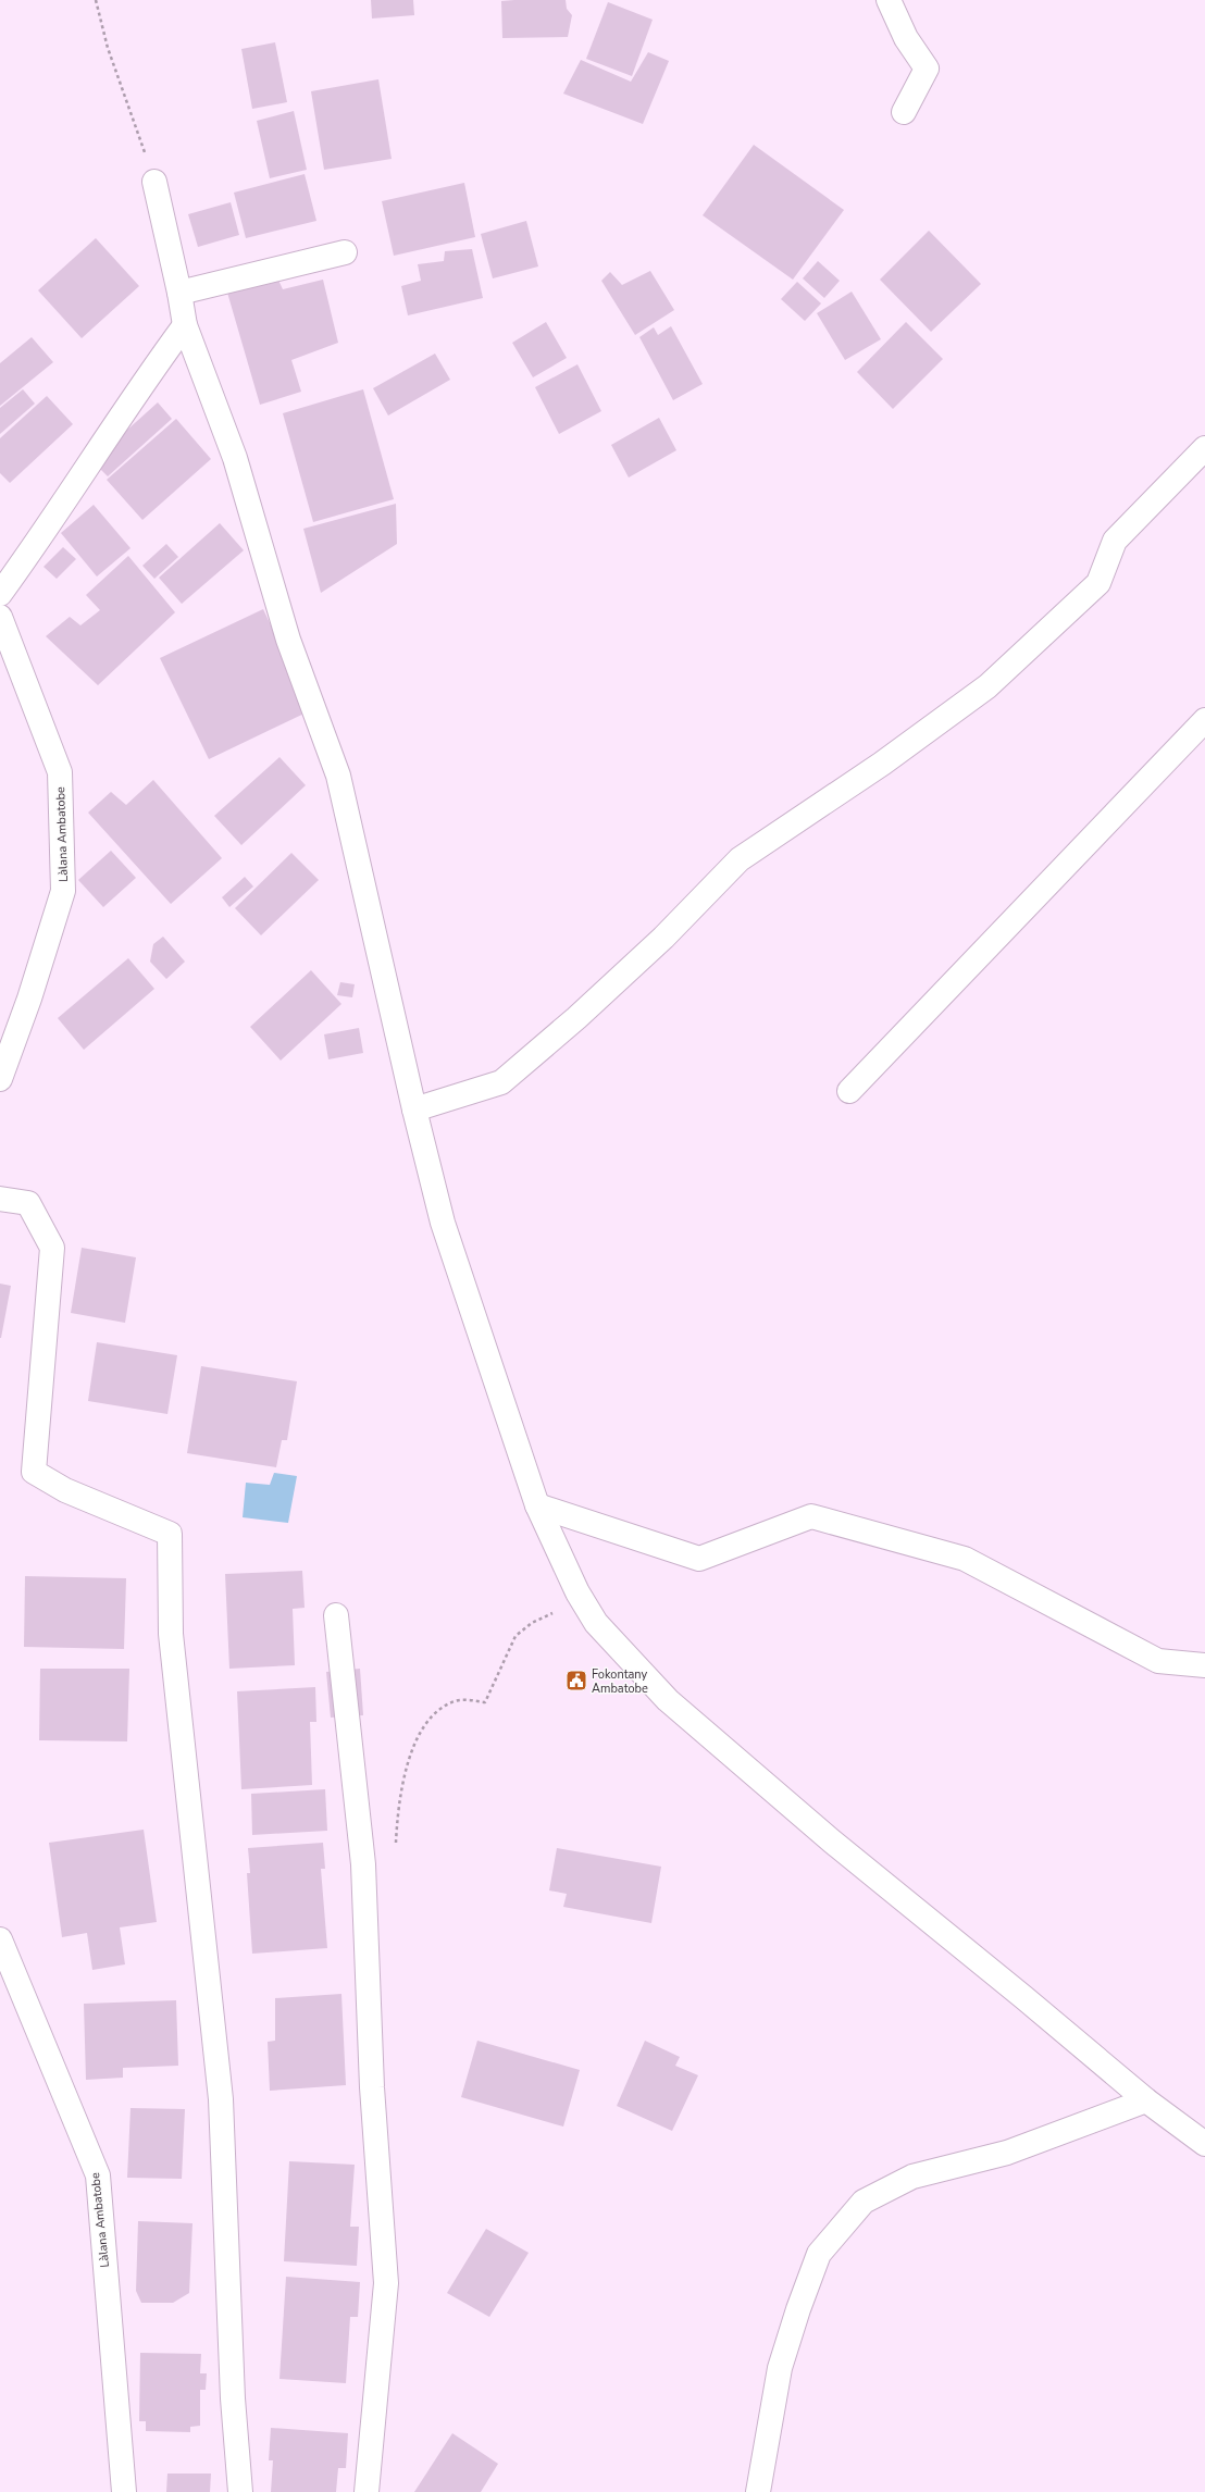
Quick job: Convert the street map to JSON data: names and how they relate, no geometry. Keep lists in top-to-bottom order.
{
  "streets": {
    "street": ["Làlana Ambatobe"]
  },
  "places": {
    "public building": ["Fokontany Ambatobe"]
  }
}
